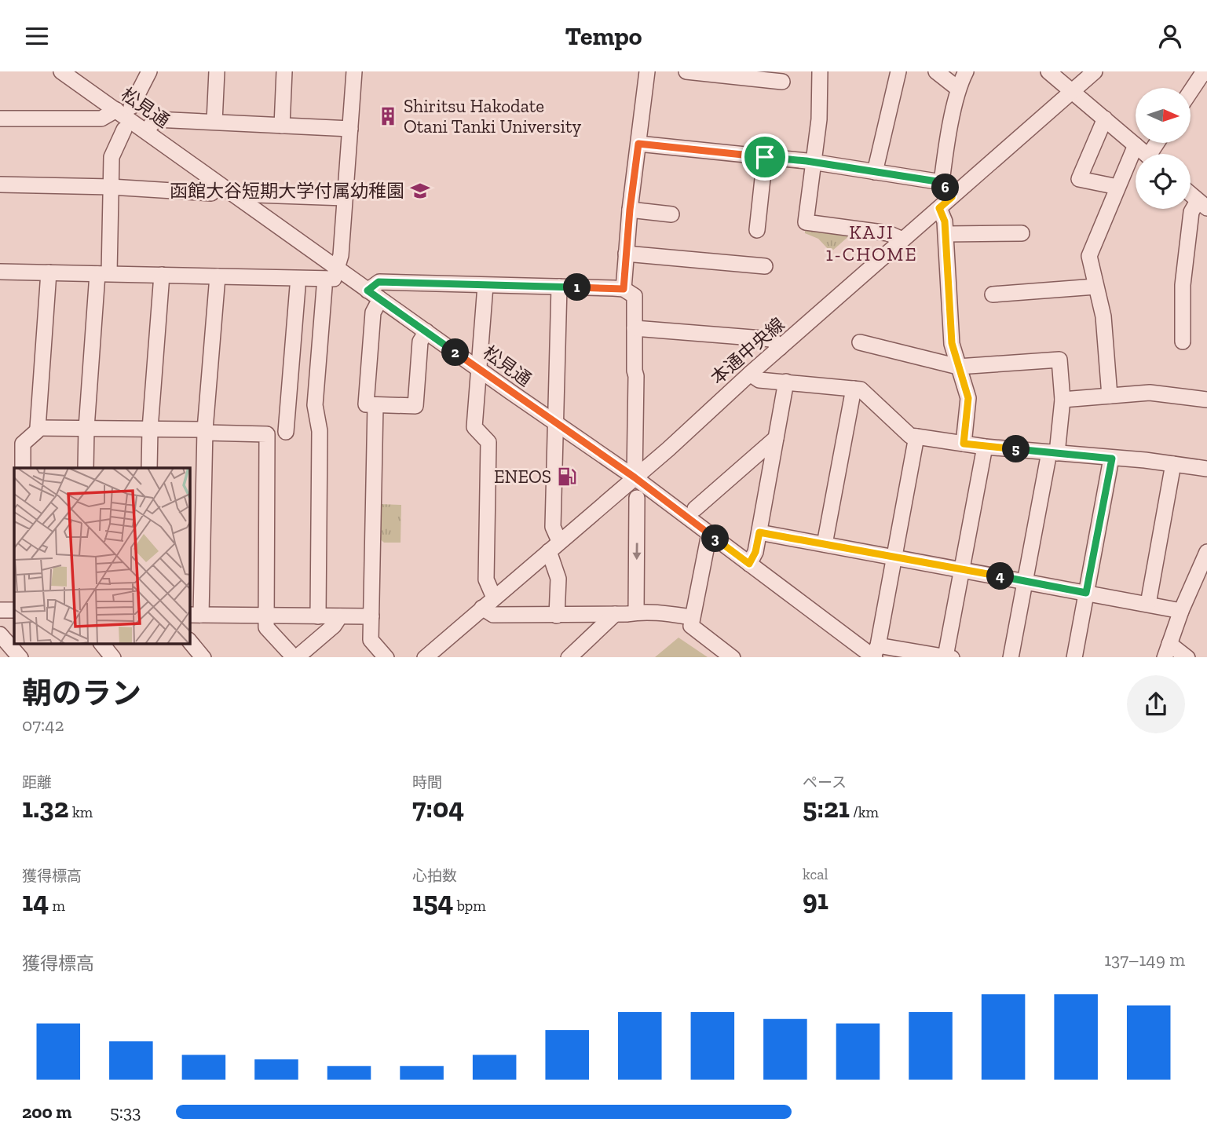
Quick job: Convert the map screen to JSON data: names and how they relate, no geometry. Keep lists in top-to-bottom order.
{
  "streets": {
    "street": ["松見通", "本通中央線"]
  },
  "crossings": [
    ["松見通", "本通中央線"]
  ],
  "districts": ["KAJI 1-CHOME"],
  "places": {
    "building": ["Shiritsu Hakodate Otani Tanki University"],
    "school or university": ["函館大谷短期大学付属幼稚園"],
    "fuel station": ["ENEOS"]
  },
  "north": "right",
  "page": {
    "header": "Tempo",
    "pins": [
      "6",
      "1",
      "2",
      "5",
      "3",
      "4"
    ],
    "heading": ["朝のラン", "07:42"],
    "stats": [
      ["距離", "1.32 km"],
      ["時間", "7:04"],
      ["ペース", "5:21 /km"],
      ["獲得標高", "14 m"],
      ["心拍数", "154 bpm"],
      ["kcal", "91"]
    ],
    "chart": ["獲得標高", "137–149 m"],
    "list": [
      {
        "name": "200 m",
        "note": "5:33"
      }
    ]
  }
}
